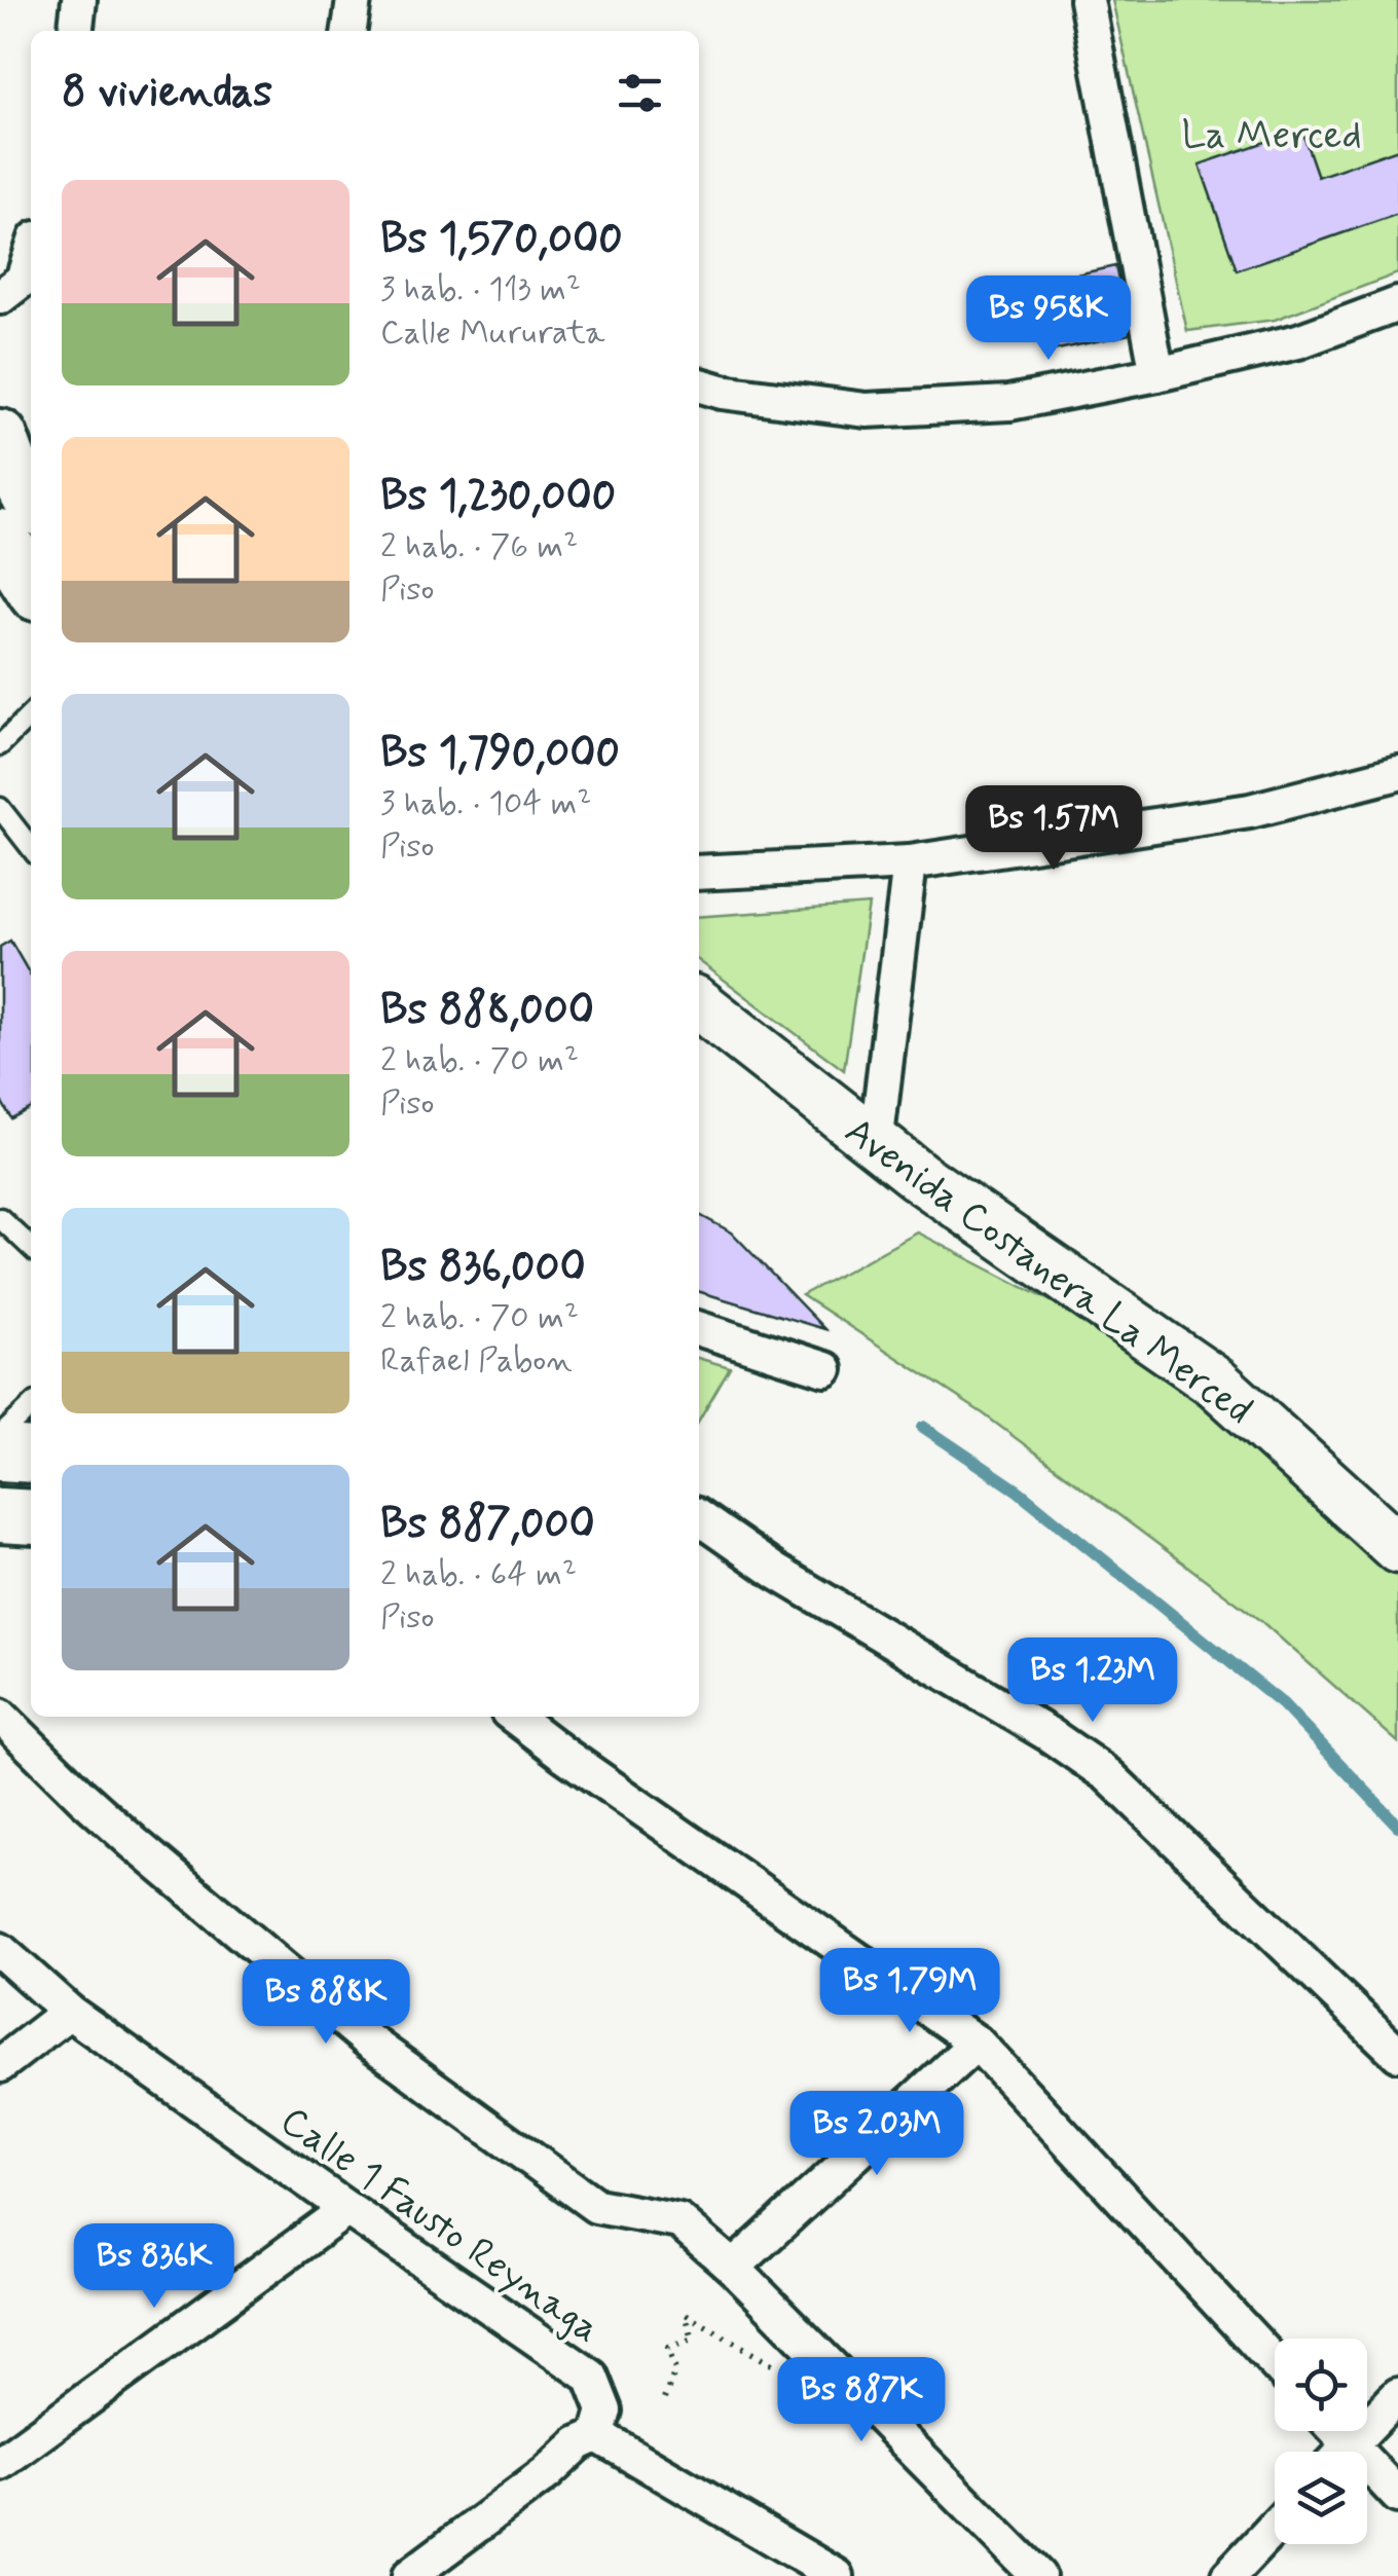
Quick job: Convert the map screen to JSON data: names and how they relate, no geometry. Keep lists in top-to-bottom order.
{
  "streets": {
    "main road": ["Avenida Costanera La Merced"],
    "street": ["Calle 1 Fausto Reynaga"]
  },
  "parks": ["La Merced"],
  "page": {
    "heading": "8 viviendas",
    "list": [
      {
        "name": "Bs 1,570,000",
        "note": "3 hab. · 113 m² · Calle Mururata"
      },
      {
        "name": "Bs 1,230,000",
        "note": "2 hab. · 76 m² · Piso"
      },
      {
        "name": "Bs 1,790,000",
        "note": "3 hab. · 104 m² · Piso"
      },
      {
        "name": "Bs 888,000",
        "note": "2 hab. · 70 m² · Piso"
      },
      {
        "name": "Bs 836,000",
        "note": "2 hab. · 70 m² · Rafael Pabon"
      },
      {
        "name": "Bs 887,000",
        "note": "2 hab. · 64 m² · Piso"
      }
    ],
    "price": [
      "Bs 958K",
      "Bs 1.57M",
      "Bs 1.23M",
      "Bs 1.79M",
      "Bs 888K",
      "Bs 2.03M",
      "Bs 836K",
      "Bs 887K"
    ]
  }
}
